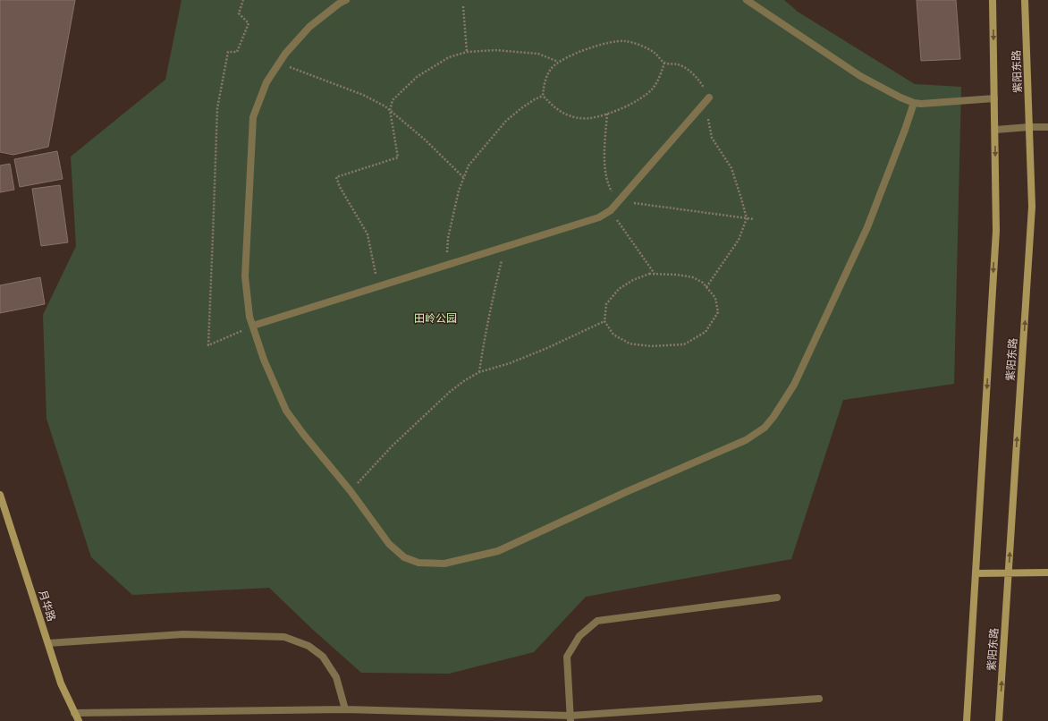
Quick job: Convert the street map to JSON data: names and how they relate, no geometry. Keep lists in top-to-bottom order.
{
  "streets": {
    "main road": ["紫阳东路", "月华路"]
  },
  "parks": ["田岭公园"]
}
